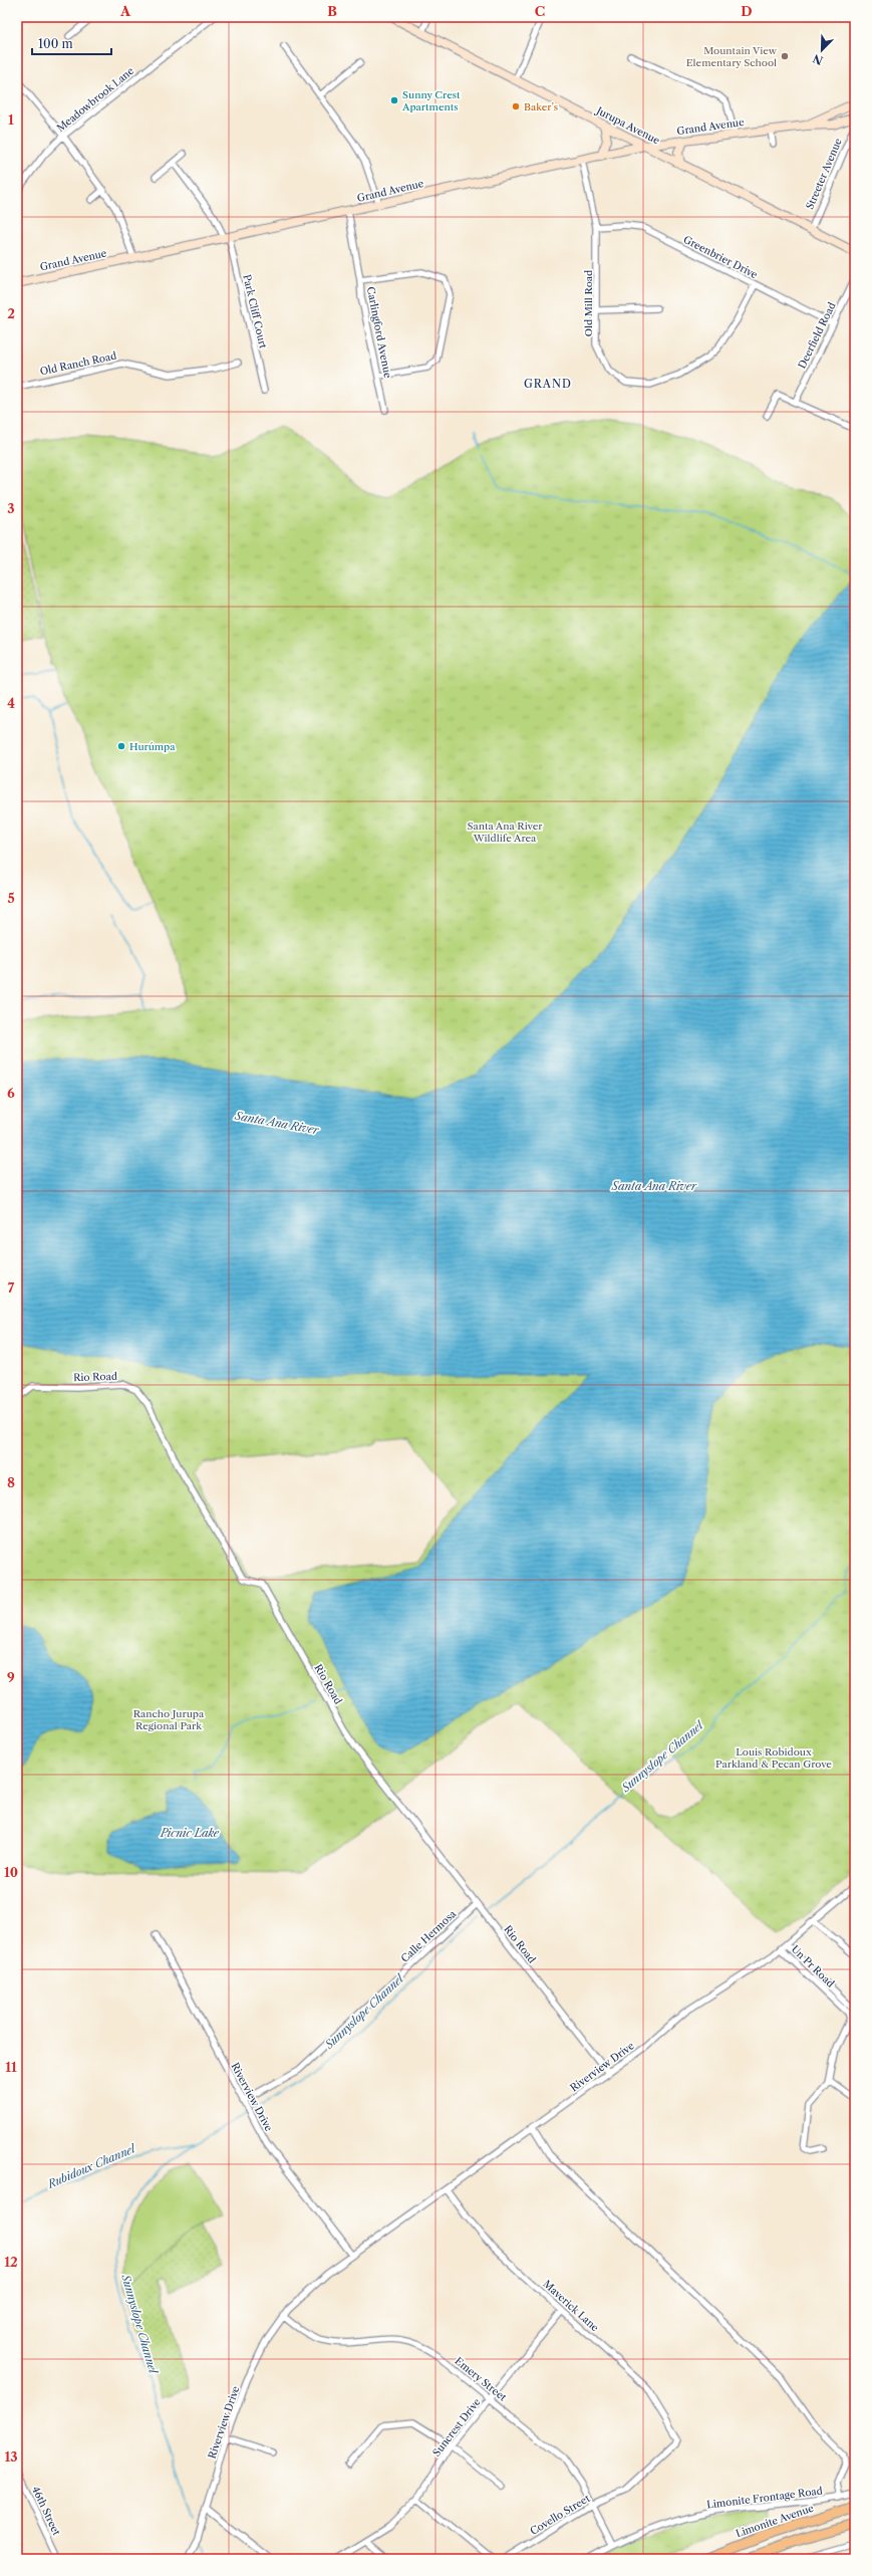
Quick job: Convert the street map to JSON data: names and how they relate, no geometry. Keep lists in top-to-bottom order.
{
  "streets": {
    "main road": ["Jurupa Avenue", "Grand Avenue", "Limonite Avenue"],
    "street": [
      "Meadowbrook Lane",
      "Streeter Avenue",
      "Greenbrier Drive",
      "Old Mill Road",
      "Park Cliff Court",
      "Carlingford Avenue",
      "Deerfield Road",
      "Old Ranch Road",
      "Rio Road",
      "Calle Hermosa",
      "Un Pr Road",
      "Riverview Drive",
      "Maverick Lane",
      "Emery Street",
      "Suncrest Drive",
      "Limonite Frontage Road",
      "46th Street",
      "Covello Street"
    ]
  },
  "crossings": [
    ["Jurupa Avenue", "Grand Avenue"],
    ["Jurupa Avenue", "Streeter Avenue"],
    ["Grand Avenue", "Old Mill Road"],
    ["Grand Avenue", "Park Cliff Court"],
    ["Grand Avenue", "Carlingford Avenue"],
    ["Greenbrier Drive", "Old Mill Road"],
    ["Greenbrier Drive", "Deerfield Road"],
    ["Rio Road", "Calle Hermosa"],
    ["Rio Road", "Riverview Drive"],
    ["Calle Hermosa", "Riverview Drive"],
    ["Un Pr Road", "Riverview Drive"],
    ["Riverview Drive", "Maverick Lane"],
    ["Riverview Drive", "Emery Street"],
    ["Maverick Lane", "Suncrest Drive"],
    ["Maverick Lane", "Covello Street"],
    ["Emery Street", "Suncrest Drive"],
    ["Emery Street", "Limonite Frontage Road"],
    ["Emery Street", "Covello Street"]
  ],
  "districts": ["GRAND"],
  "water": [
    "Santa Ana River",
    "Sunnyslope Channel",
    "Picnic Lake",
    "Rubidoux Channel"
  ],
  "parks": ["Santa Ana River Wildlife Area", "Rancho Jurupa Regional Park", "Louis Robidoux Parkland & Pecan Grove"],
  "places": [
    "Mountain View Elementary School",
    "Sunny Crest Apartments",
    "Baker’s",
    "Hurúmpa"
  ],
  "scale_bar": "100 m",
  "north": "bottom left",
  "grid": {
    "columns": [
      "A",
      "B",
      "C",
      "D"
    ],
    "rows": [
      "1",
      "2",
      "3",
      "4",
      "5",
      "6",
      "7",
      "8",
      "9",
      "10",
      "11",
      "12",
      "13"
    ]
  }
}
